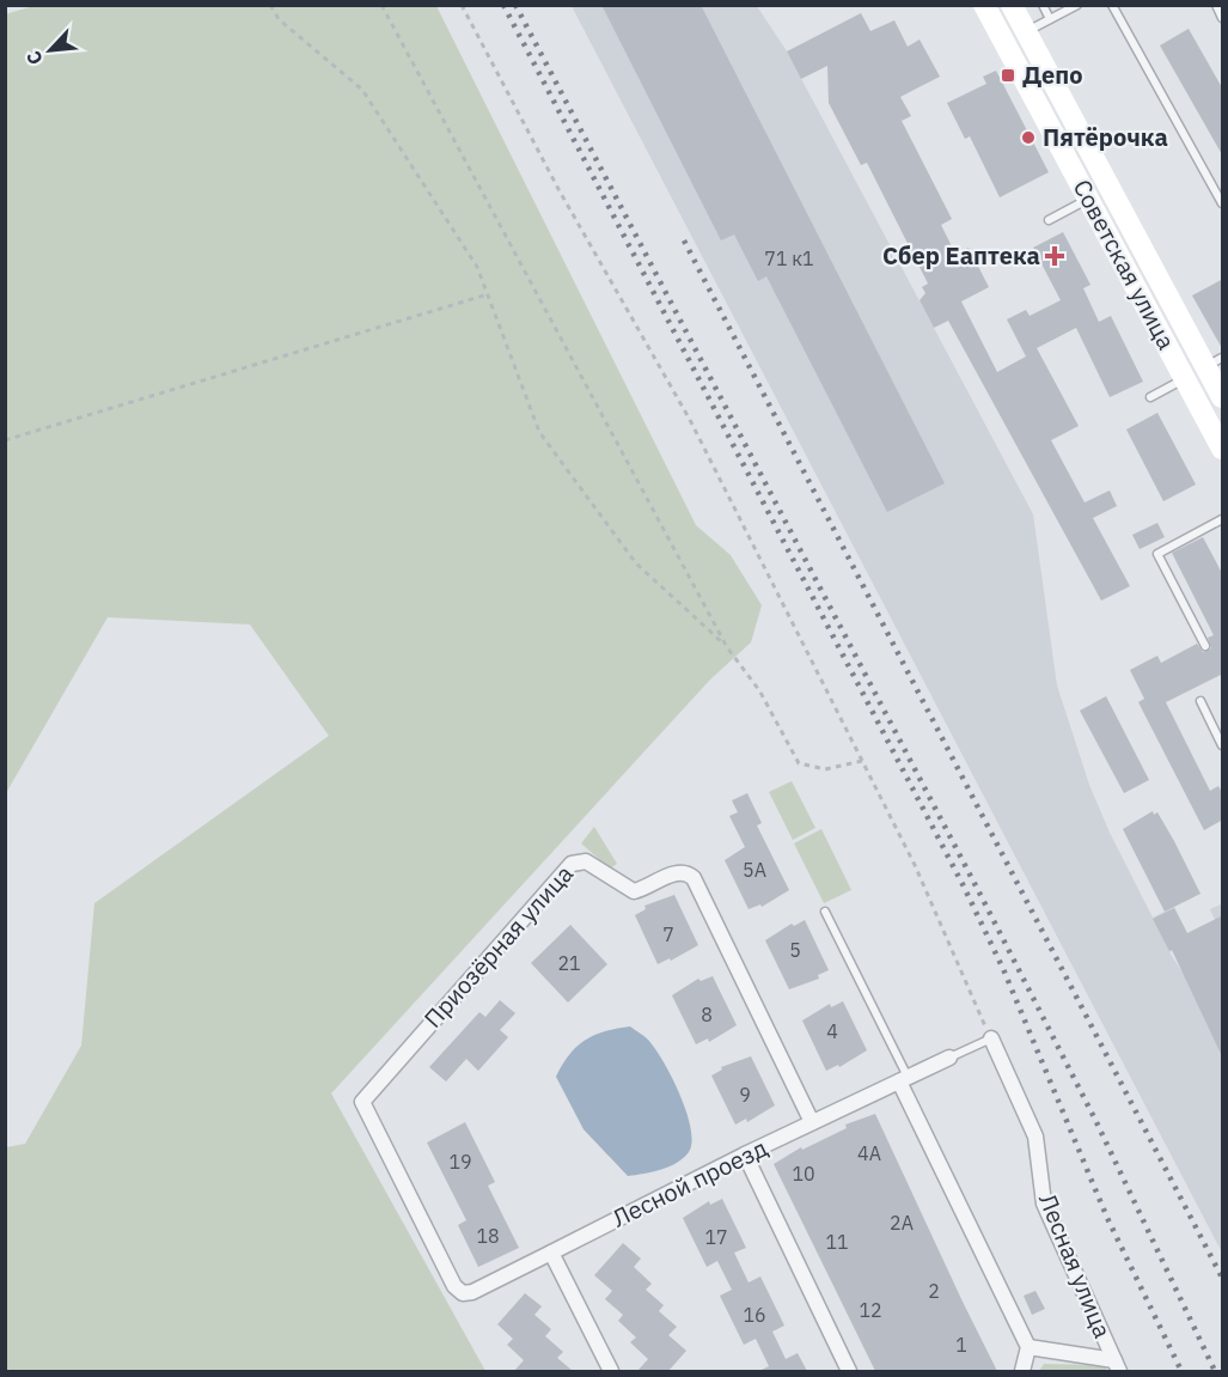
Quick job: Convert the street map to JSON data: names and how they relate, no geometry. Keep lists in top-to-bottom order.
{
  "streets": {
    "main road": ["Советская улица"],
    "street": ["Приозёрная улица", "Лесной проезд", "Лесная улица"]
  },
  "crossings": [
    ["Приозёрная улица", "Лесной проезд"]
  ],
  "places": {
    "transit": ["Депо"],
    "other": ["Пятёрочка"],
    "health": ["Сбер Еаптека"]
  },
  "house_numbers": [
    "71 к1",
    "5А",
    "7",
    "5",
    "21",
    "8",
    "4",
    "9",
    "4А",
    "19",
    "10",
    "2А",
    "18",
    "17",
    "11",
    "2",
    "12",
    "16",
    "1"
  ],
  "north": "bottom left"
}
